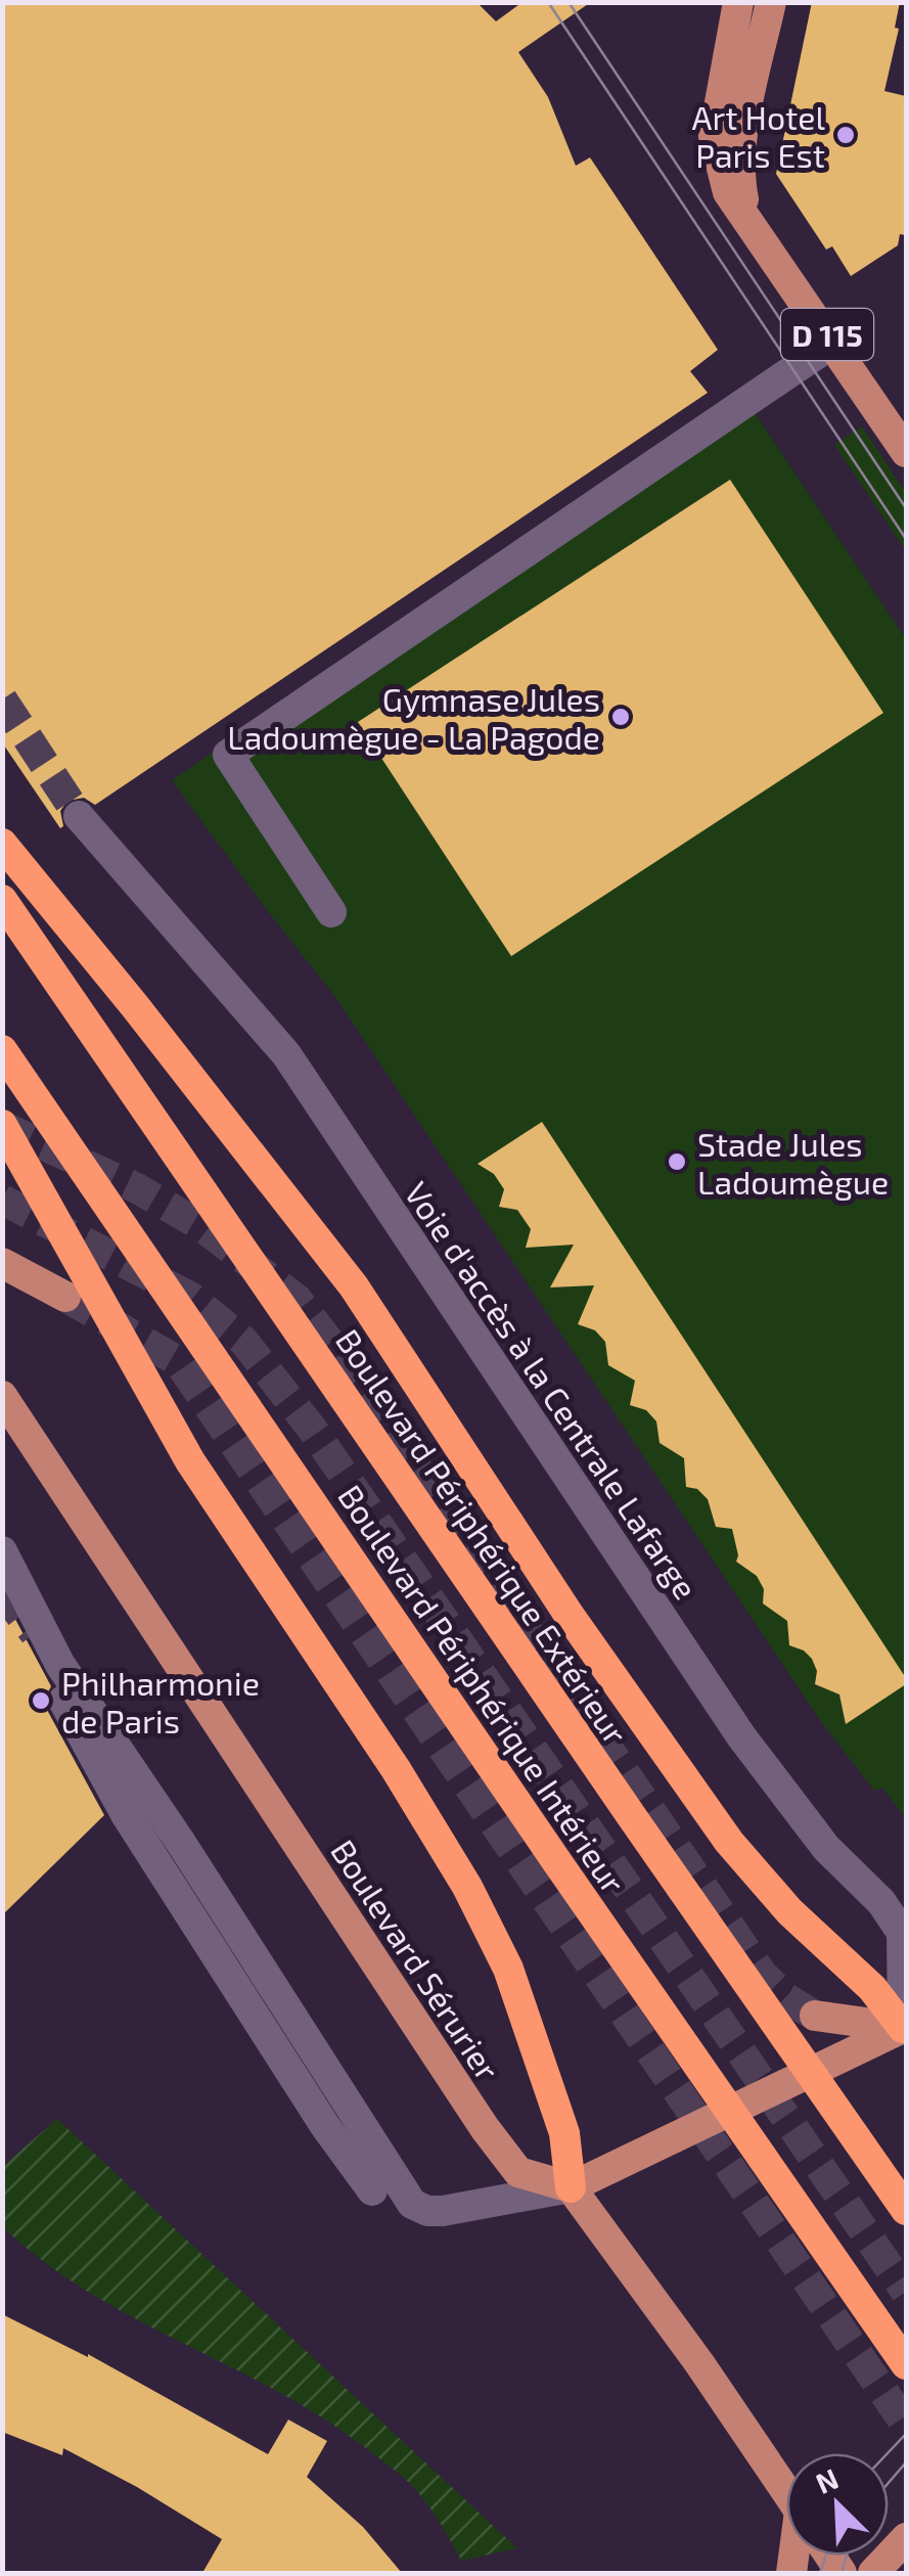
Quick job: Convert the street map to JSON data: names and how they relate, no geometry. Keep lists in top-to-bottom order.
{
  "streets": {
    "highway": ["Boulevard Périphérique Extérieur", "Boulevard Périphérique Intérieur"],
    "main road": ["D 115", "Boulevard Sérurier"],
    "lane": ["Voie d'accès à la Centrale Lafarge"]
  },
  "places": [
    "Art Hotel Paris Est",
    "Gymnase Jules Ladoumègue - La Pagode",
    "Stade Jules Ladoumègue",
    "Philharmonie de Paris"
  ],
  "north": "top left"
}
